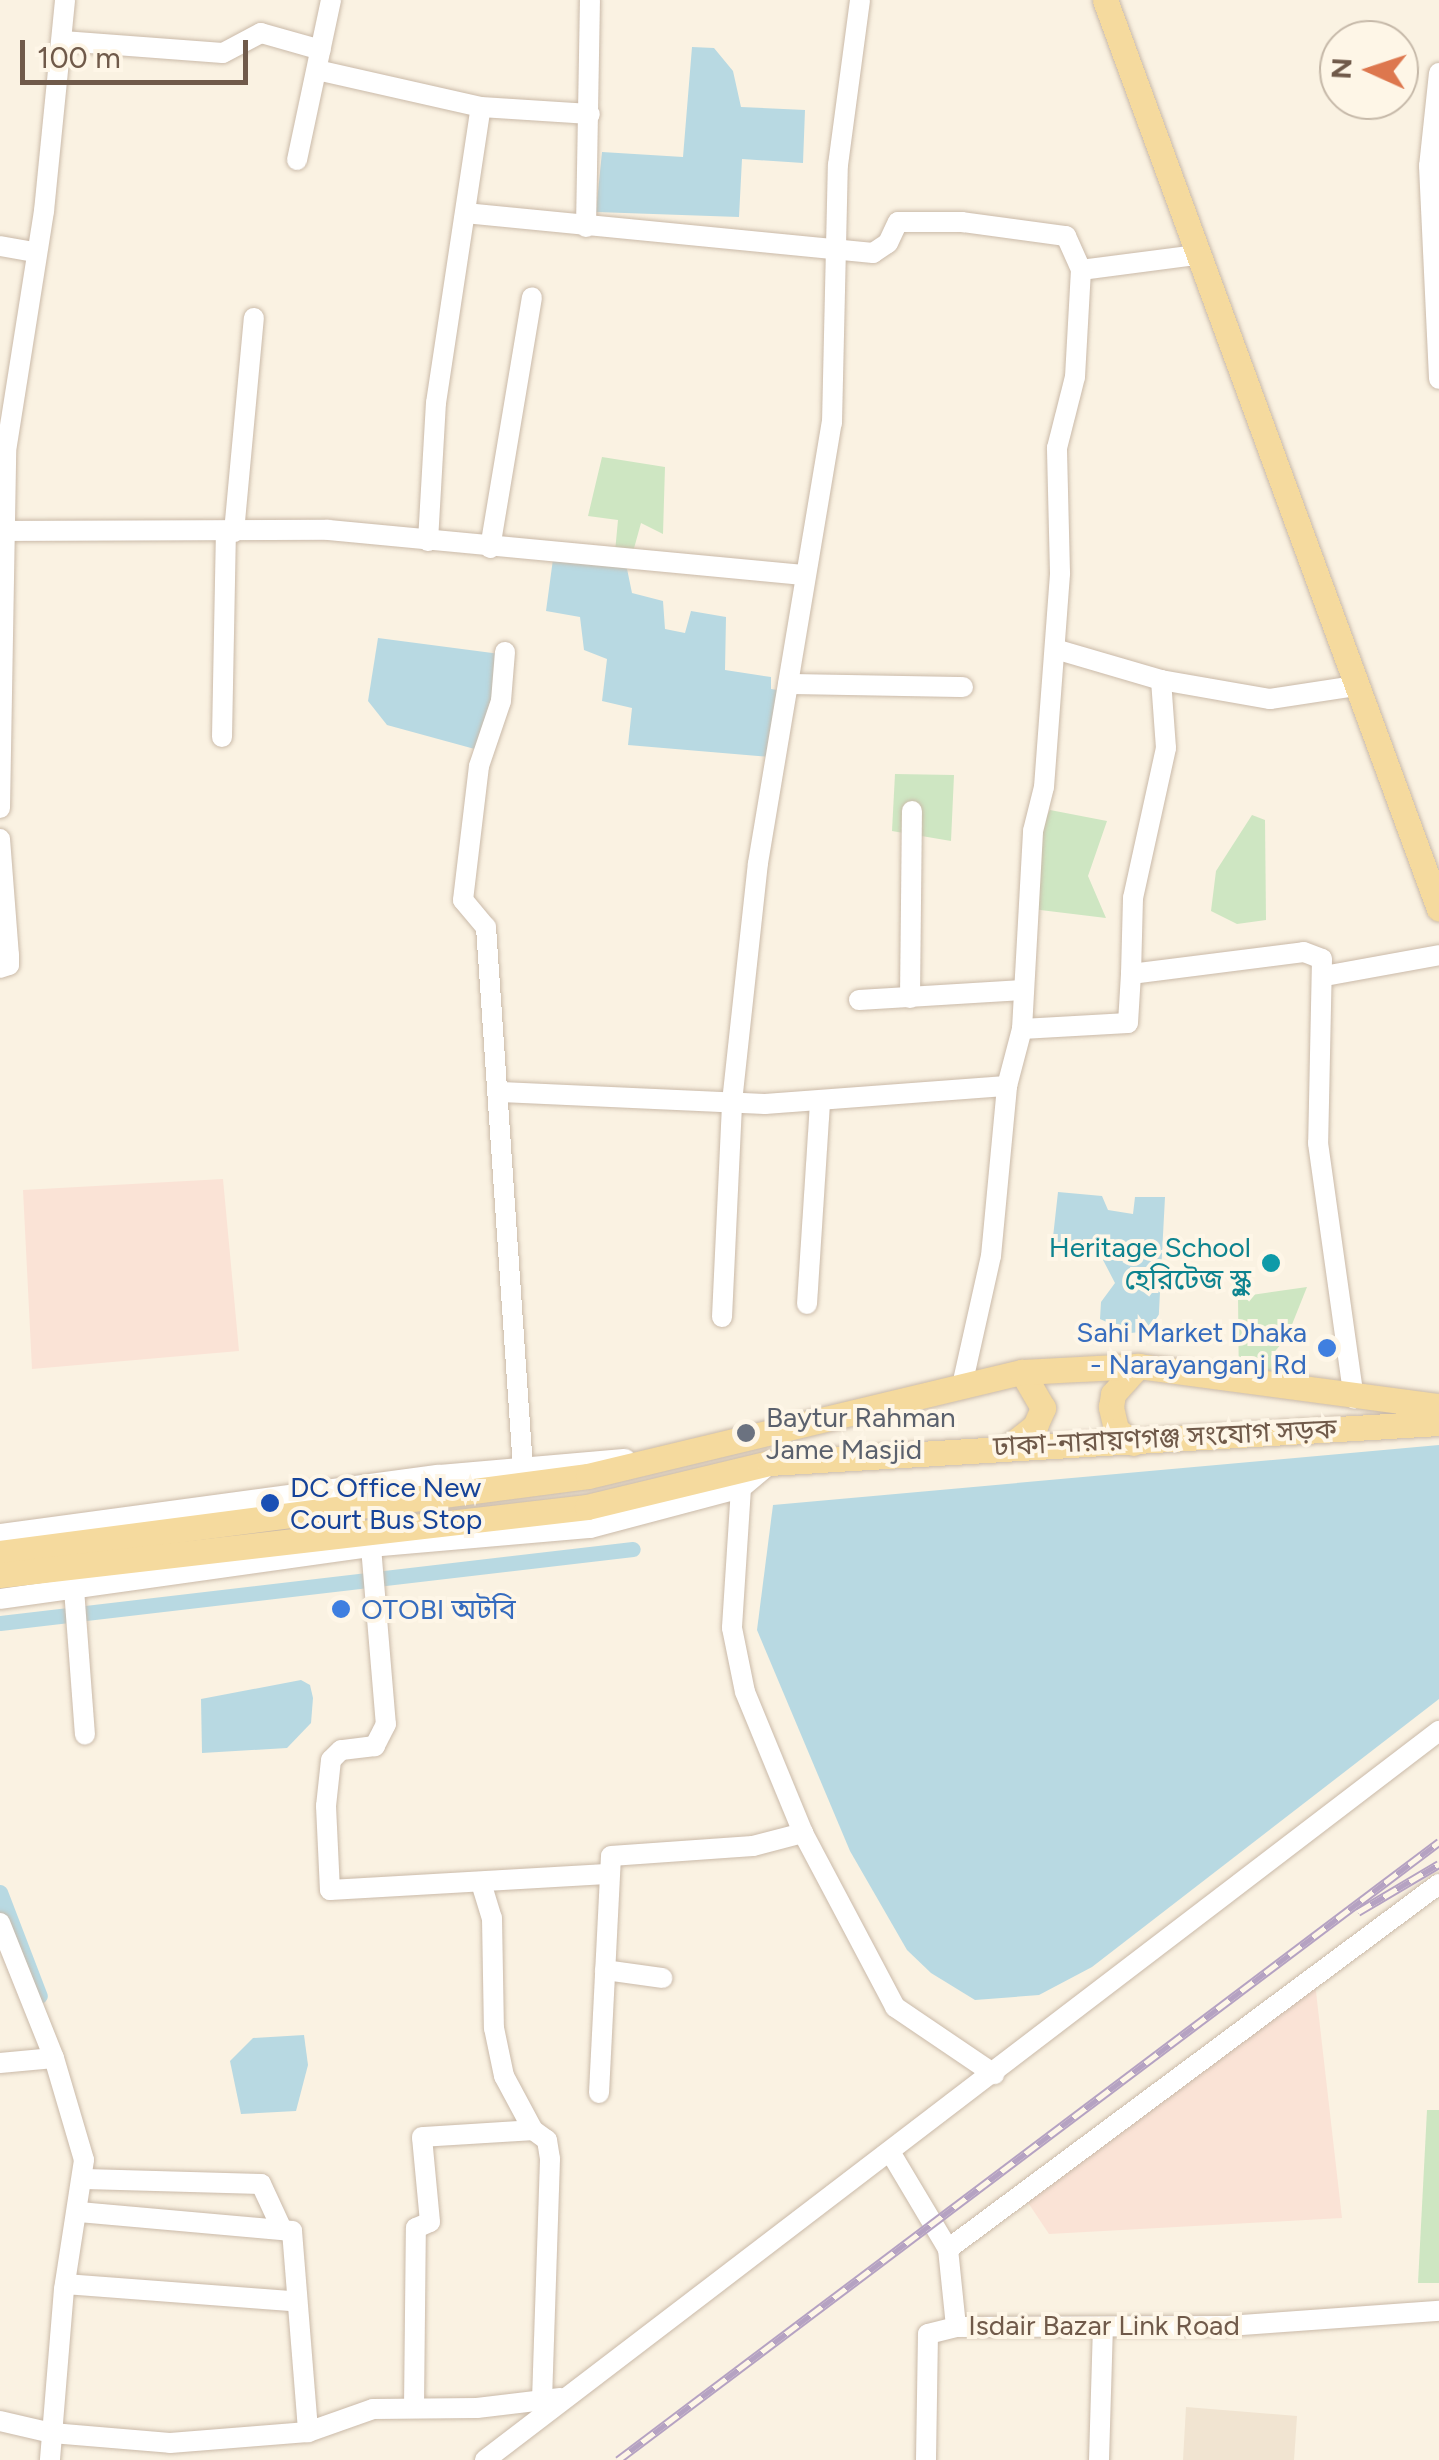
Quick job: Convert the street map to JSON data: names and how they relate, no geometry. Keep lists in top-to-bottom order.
{
  "streets": {
    "main road": ["ঢাকা-নারায়ণগঞ্জ সংযোগ সড়ক"],
    "street": ["Isdair Bazar Link Road"]
  },
  "places": [
    "Heritage School হেরিটেজ স্কুল",
    "Sahi Market Dhaka - Narayanganj Rd",
    "Baytur Rahman Jame Masjid",
    "DC Office New Court Bus Stop",
    "OTOBI অটবি"
  ],
  "scale_bar": "100 m",
  "north": "left"
}
